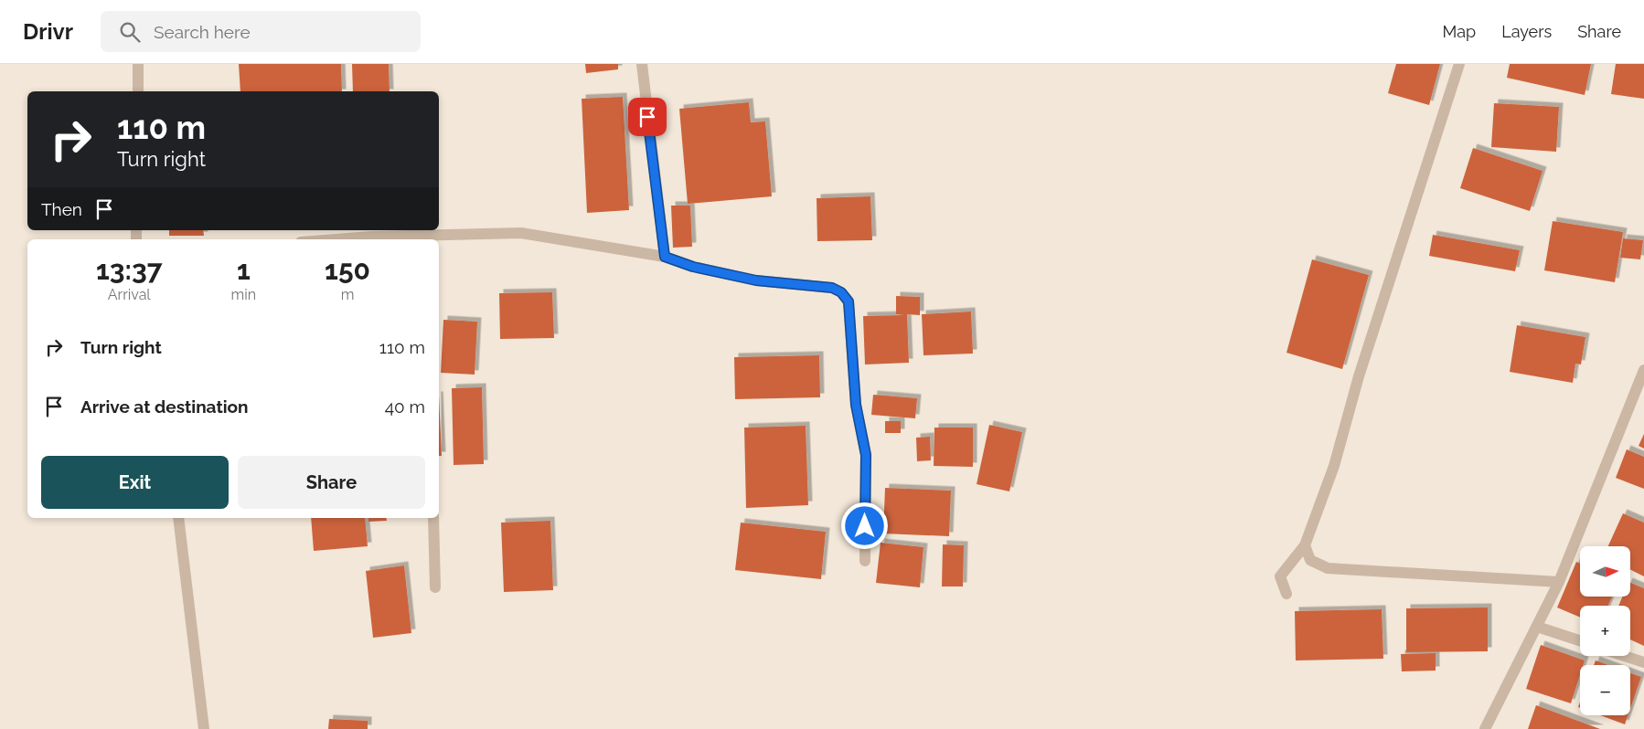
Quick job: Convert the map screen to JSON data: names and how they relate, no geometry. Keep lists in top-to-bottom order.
{
  "north": "right",
  "page": {
    "header": "Drivr",
    "search": "Search here",
    "nav": ["Map", "Layers", "Share"],
    "turn": ["110 m", "Turn right"],
    "then": "Then",
    "eta": [
      "13:37",
      "Arrival",
      "1",
      "min",
      "150",
      "m"
    ],
    "list": [
      {
        "name": "Turn right",
        "value": "110 m"
      },
      {
        "name": "Arrive at destination",
        "value": "40 m"
      }
    ],
    "buttons": ["Exit", "Share"],
    "map_buttons": ["+", "−"]
  }
}
